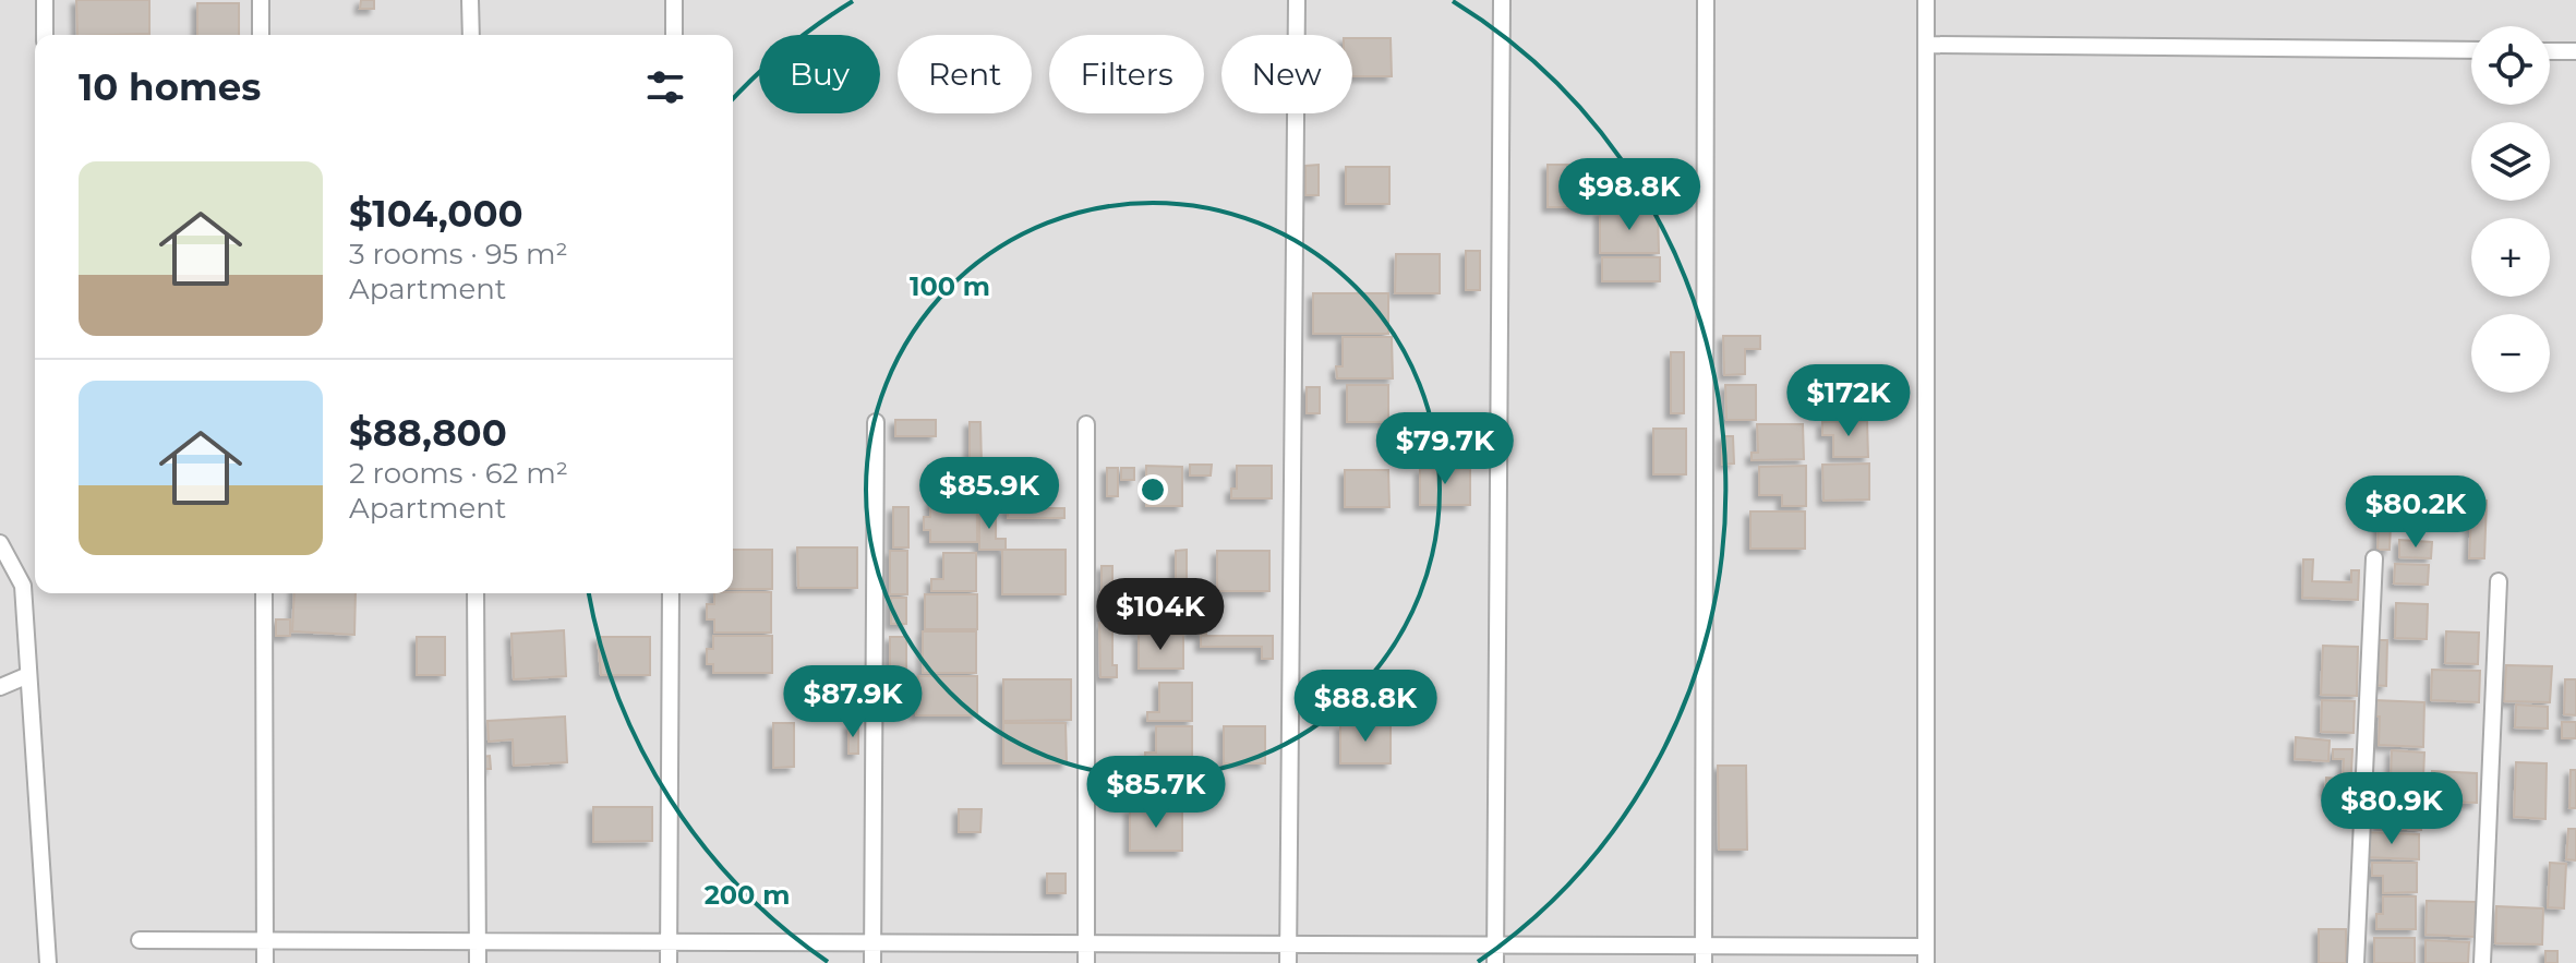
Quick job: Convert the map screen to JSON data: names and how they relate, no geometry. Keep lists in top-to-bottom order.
{
  "page": {
    "map_buttons": ["+", "−"],
    "chip": [
      "Buy",
      "Rent",
      "Filters",
      "New"
    ],
    "heading": "10 homes",
    "list": [
      {
        "name": "$104,000",
        "note": "3 rooms · 95 m² · Apartment"
      },
      {
        "name": "$88,800",
        "note": "2 rooms · 62 m² · Apartment"
      }
    ],
    "price": [
      "$98.8K",
      "$172K",
      "$79.7K",
      "$85.9K",
      "$80.2K",
      "$104K",
      "$87.9K",
      "$88.8K",
      "$85.7K",
      "$80.9K"
    ]
  },
  "rings": ["100 m", "200 m"]
}
